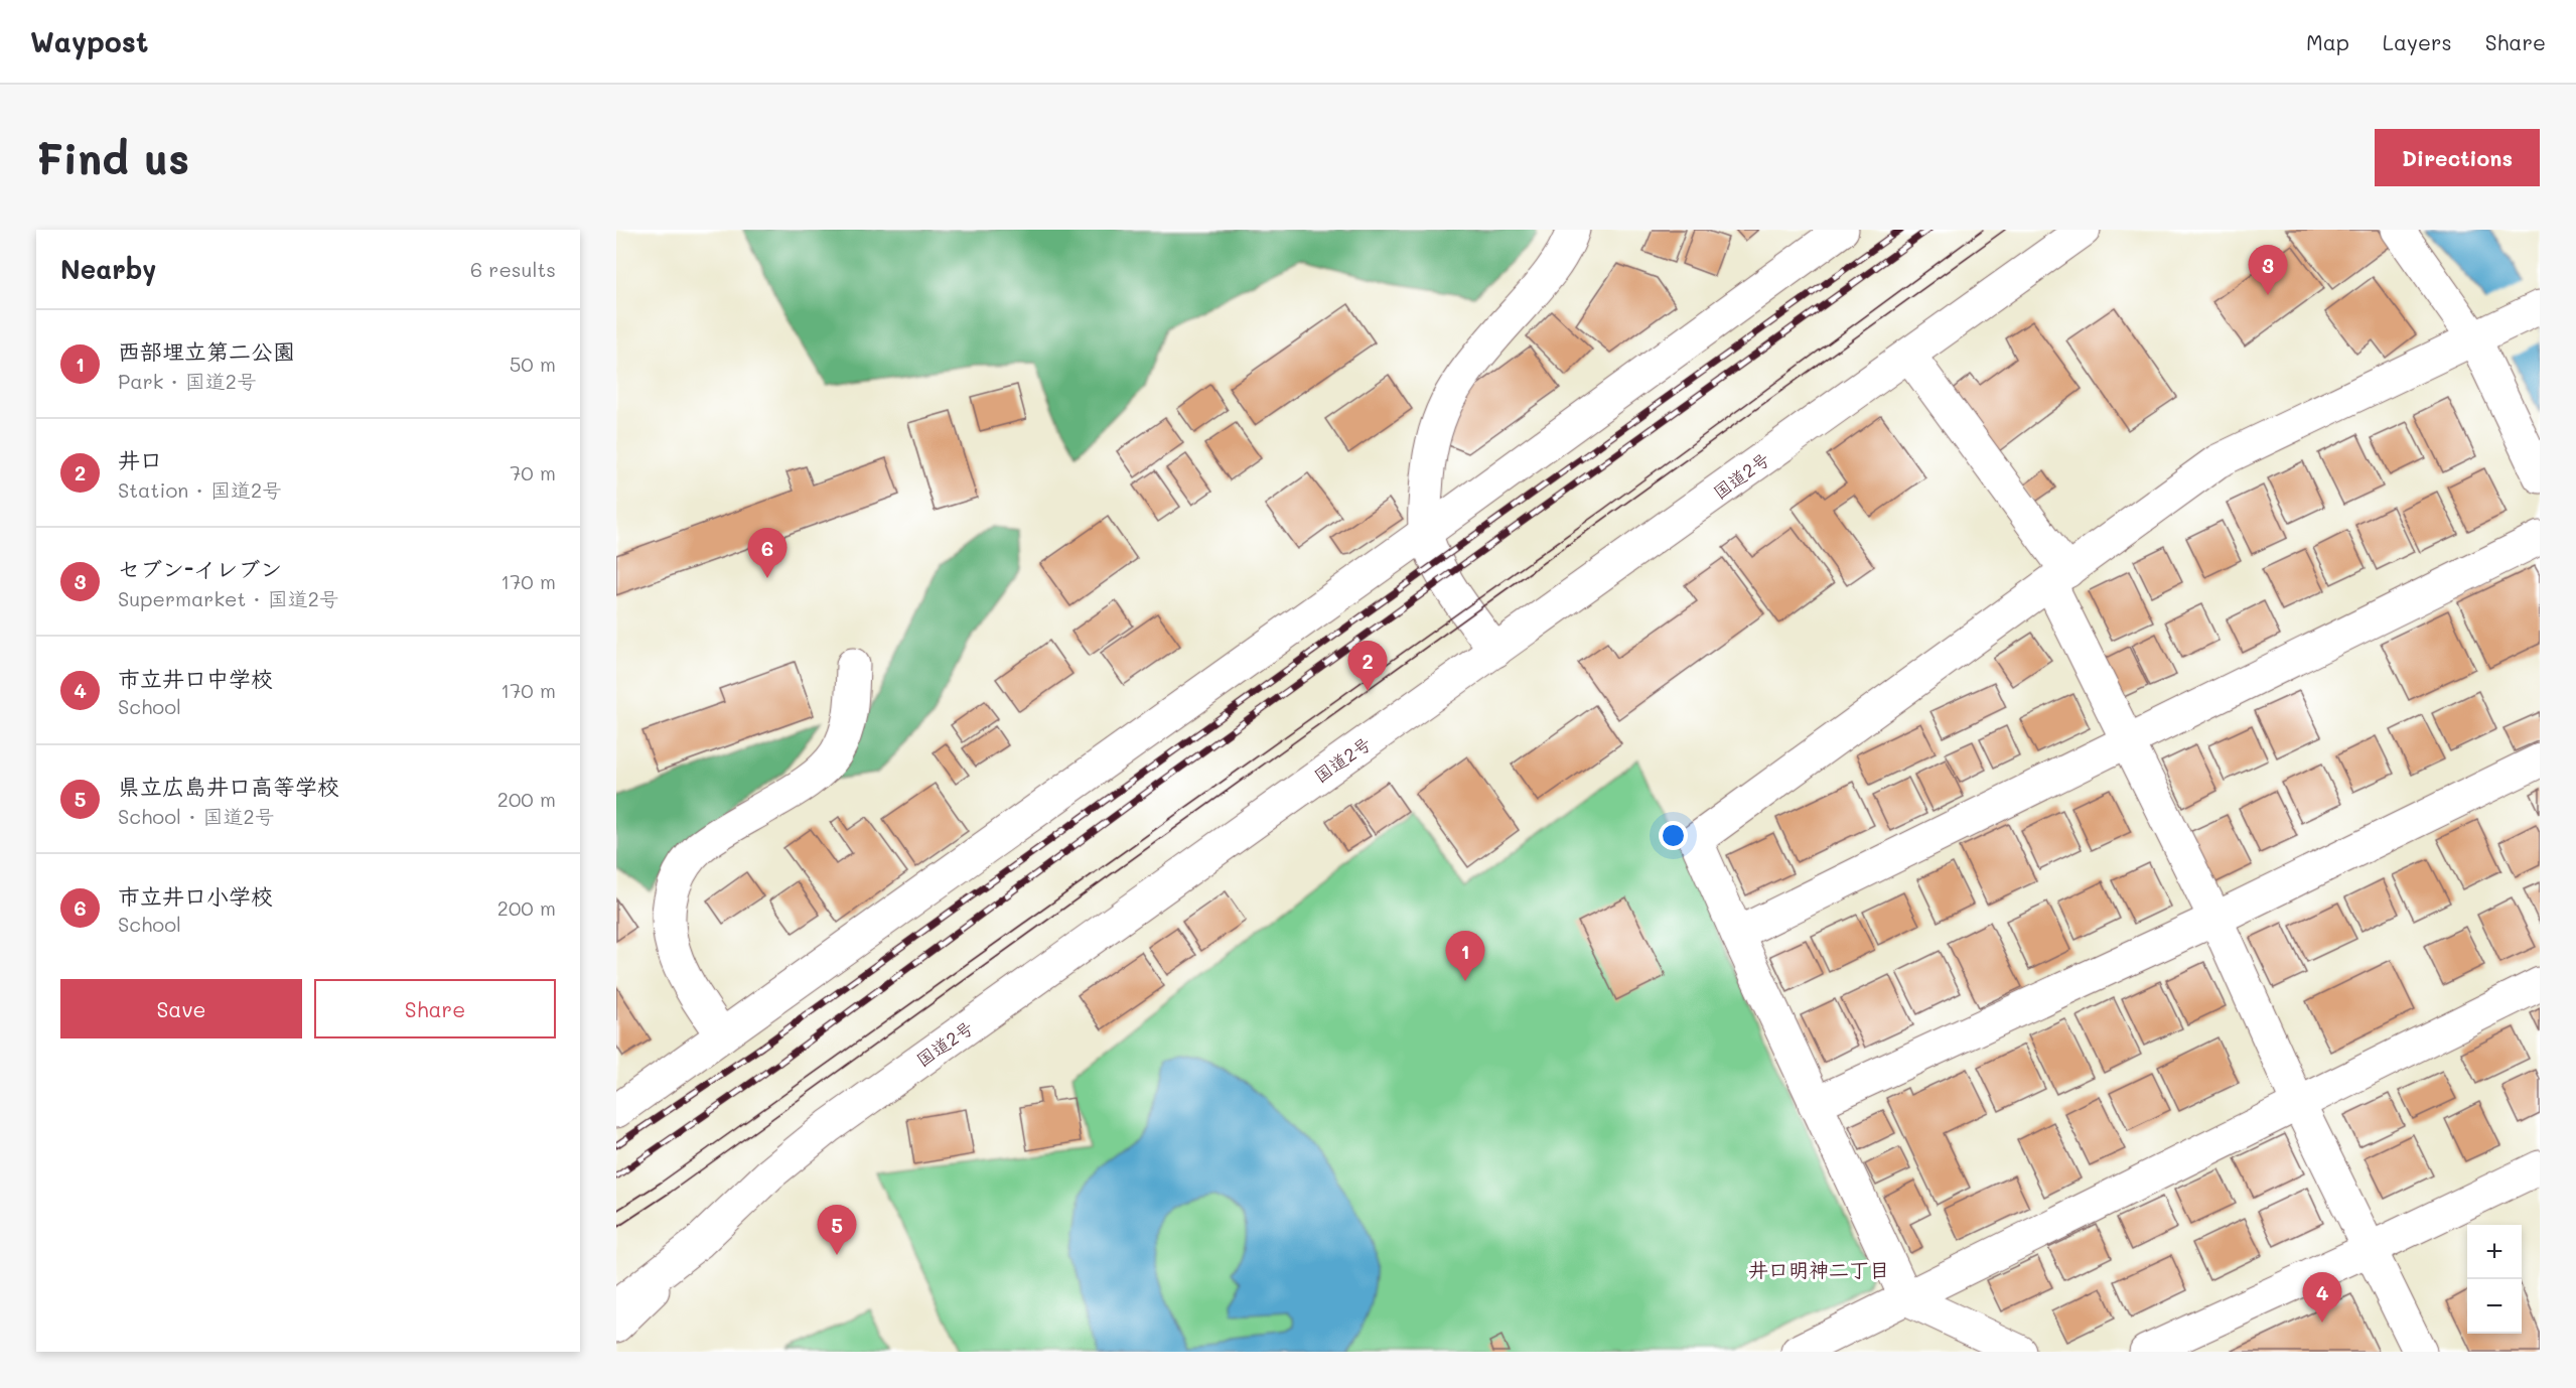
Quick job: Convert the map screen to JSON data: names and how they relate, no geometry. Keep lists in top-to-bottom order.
{
  "streets": {
    "main road": ["国道2号"]
  },
  "districts": ["井口明神二丁目"],
  "page": {
    "header": "Waypost",
    "nav": ["Map", "Layers", "Share"],
    "buttons": [
      "Directions",
      ["Save", "Share"]
    ],
    "title": "Find us",
    "heading": ["Nearby", "6 results"],
    "pins": [
      "3",
      "6",
      "2",
      "1",
      "5",
      "4"
    ],
    "list": [
      {
        "mark": "1",
        "name": "西部埋立第二公園",
        "note": "Park · 国道2号",
        "value": "50 m"
      },
      {
        "mark": "2",
        "name": "井口",
        "note": "Station · 国道2号",
        "value": "70 m"
      },
      {
        "mark": "3",
        "name": "セブン-イレブン",
        "note": "Supermarket · 国道2号",
        "value": "170 m"
      },
      {
        "mark": "4",
        "name": "市立井口中学校",
        "note": "School",
        "value": "170 m"
      },
      {
        "mark": "5",
        "name": "県立広島井口高等学校",
        "note": "School · 国道2号",
        "value": "200 m"
      },
      {
        "mark": "6",
        "name": "市立井口小学校",
        "note": "School",
        "value": "200 m"
      }
    ],
    "map_buttons": ["+", "−"]
  }
}
